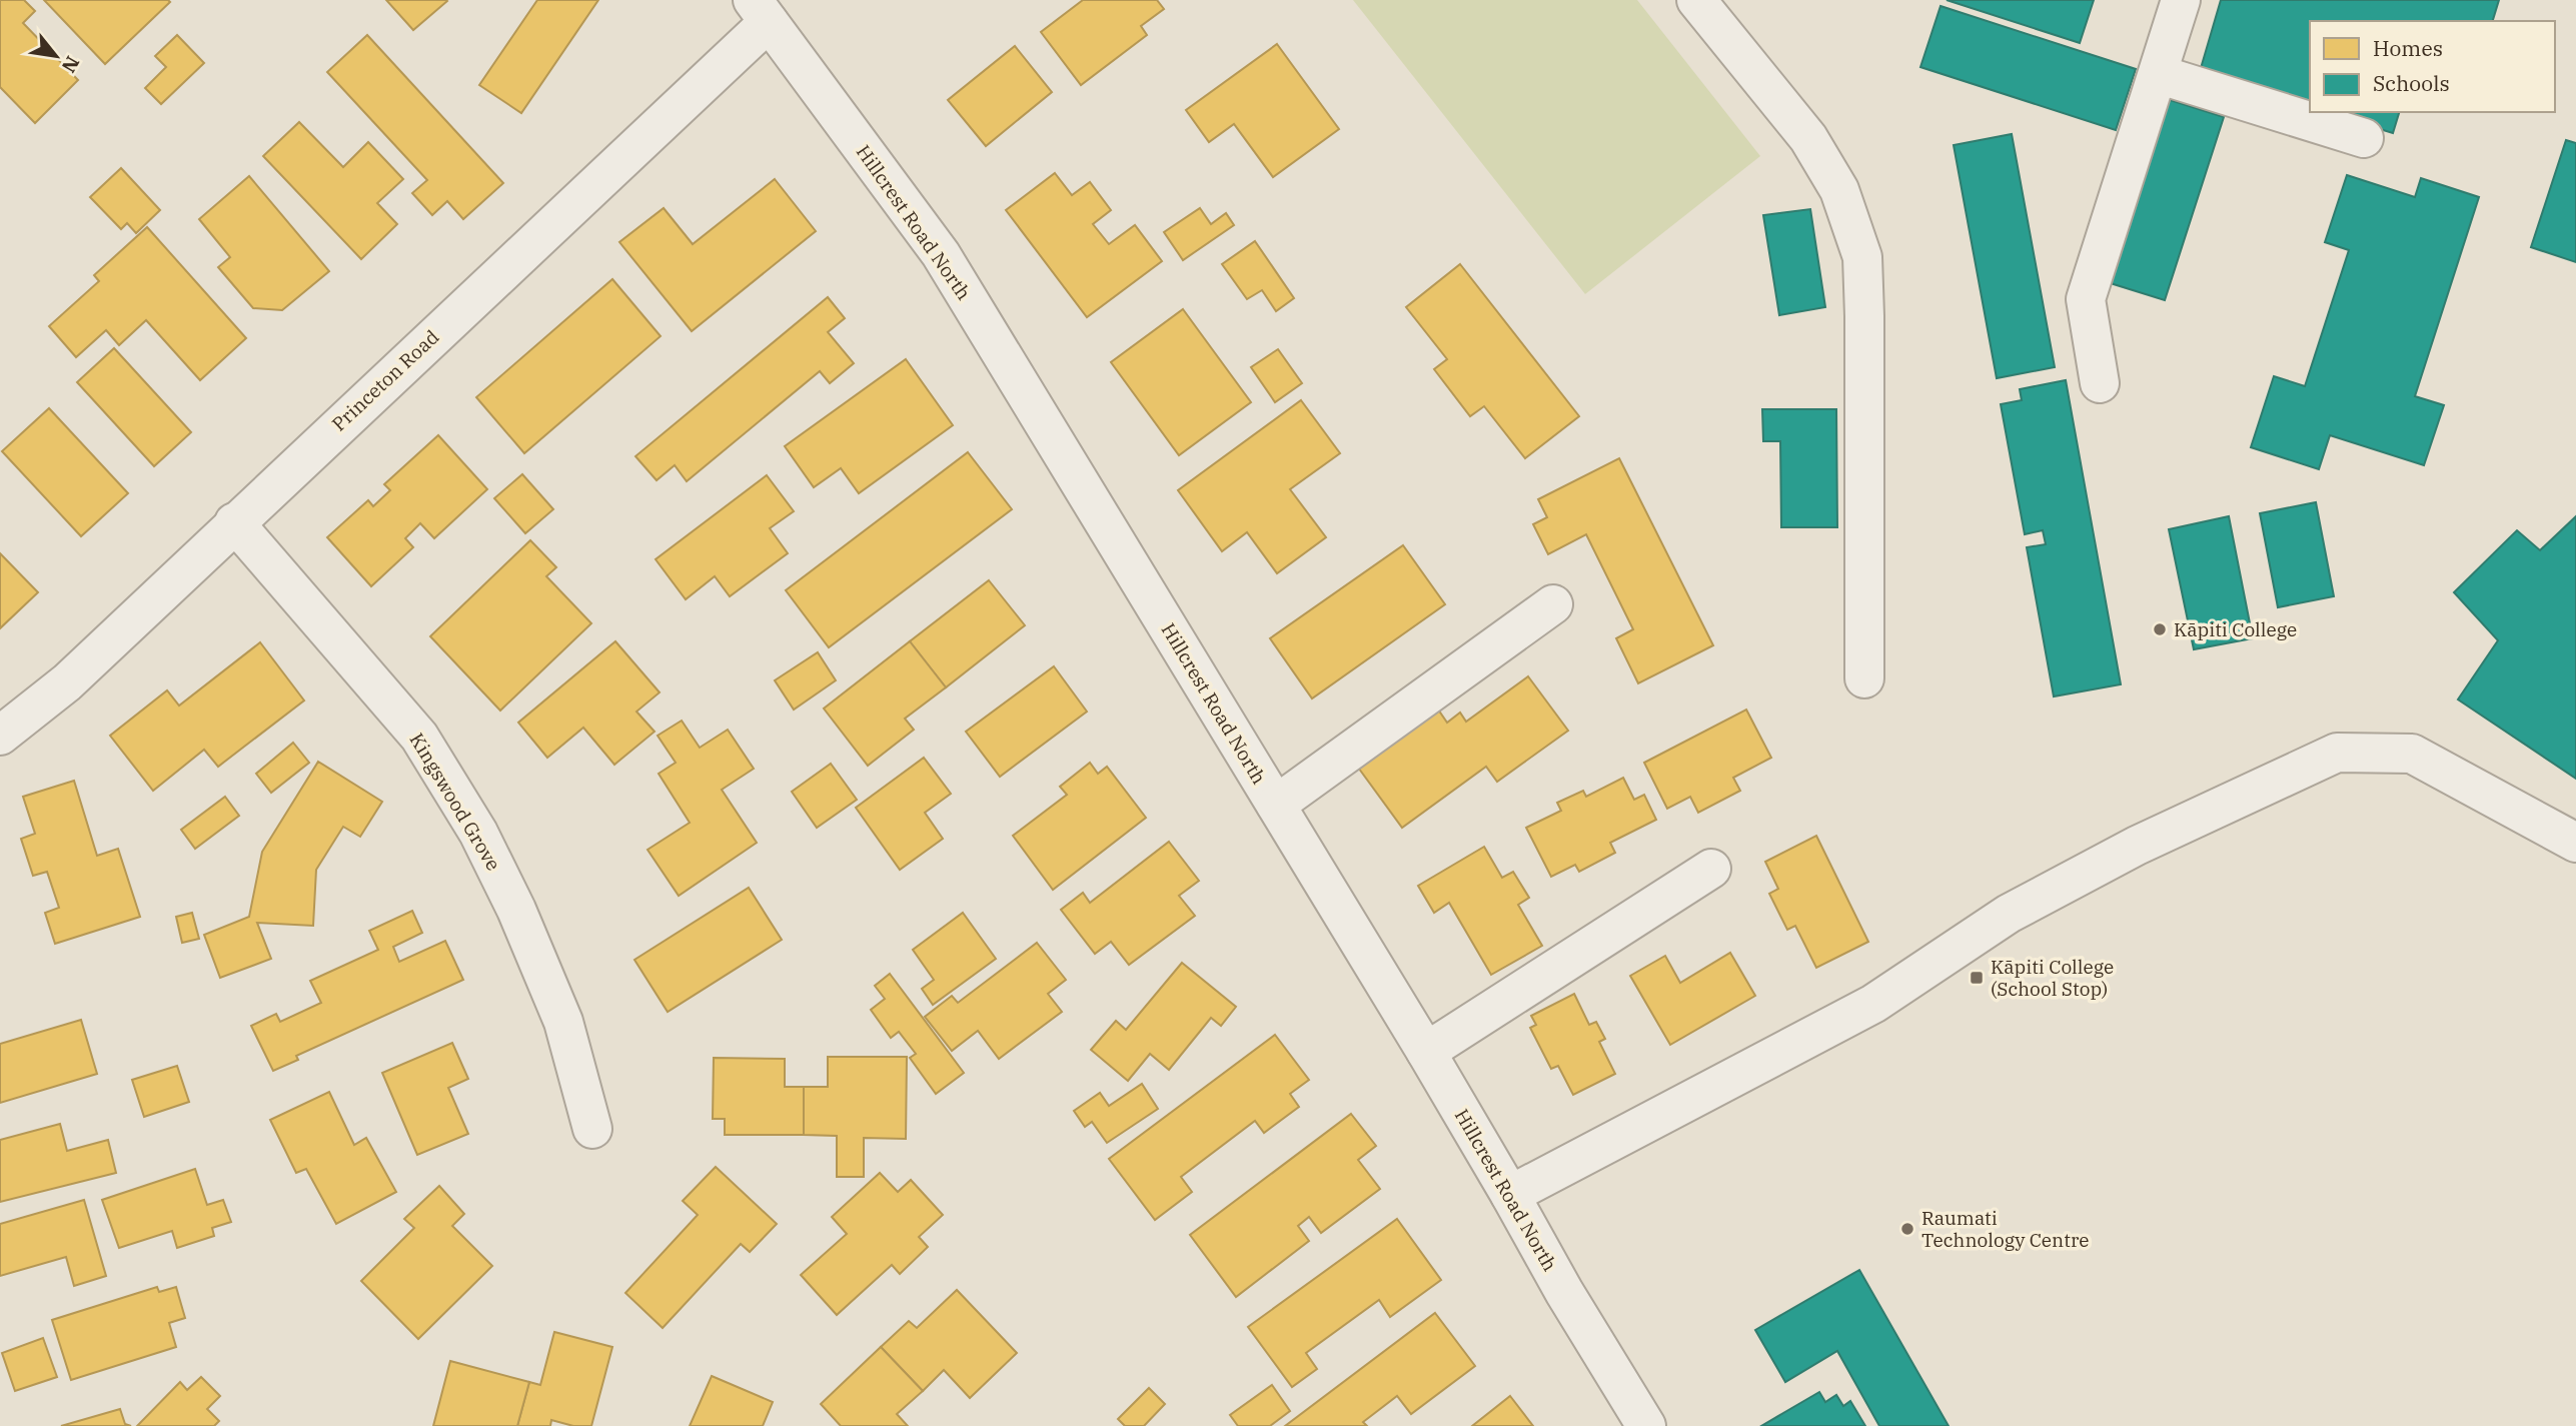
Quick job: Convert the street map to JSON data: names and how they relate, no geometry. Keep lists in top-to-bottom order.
{
  "streets": {
    "street": ["Hillcrest Road North", "Princeton Road", "Kingswood Grove"]
  },
  "crossings": [
    ["Hillcrest Road North", "Princeton Road"],
    ["Princeton Road", "Kingswood Grove"]
  ],
  "places": {
    "other": ["Kāpiti College", "Raumati Technology Centre"],
    "transit": ["Kāpiti College (School Stop)"]
  },
  "legend": ["Homes", "Schools"],
  "north": "bottom right"
}
